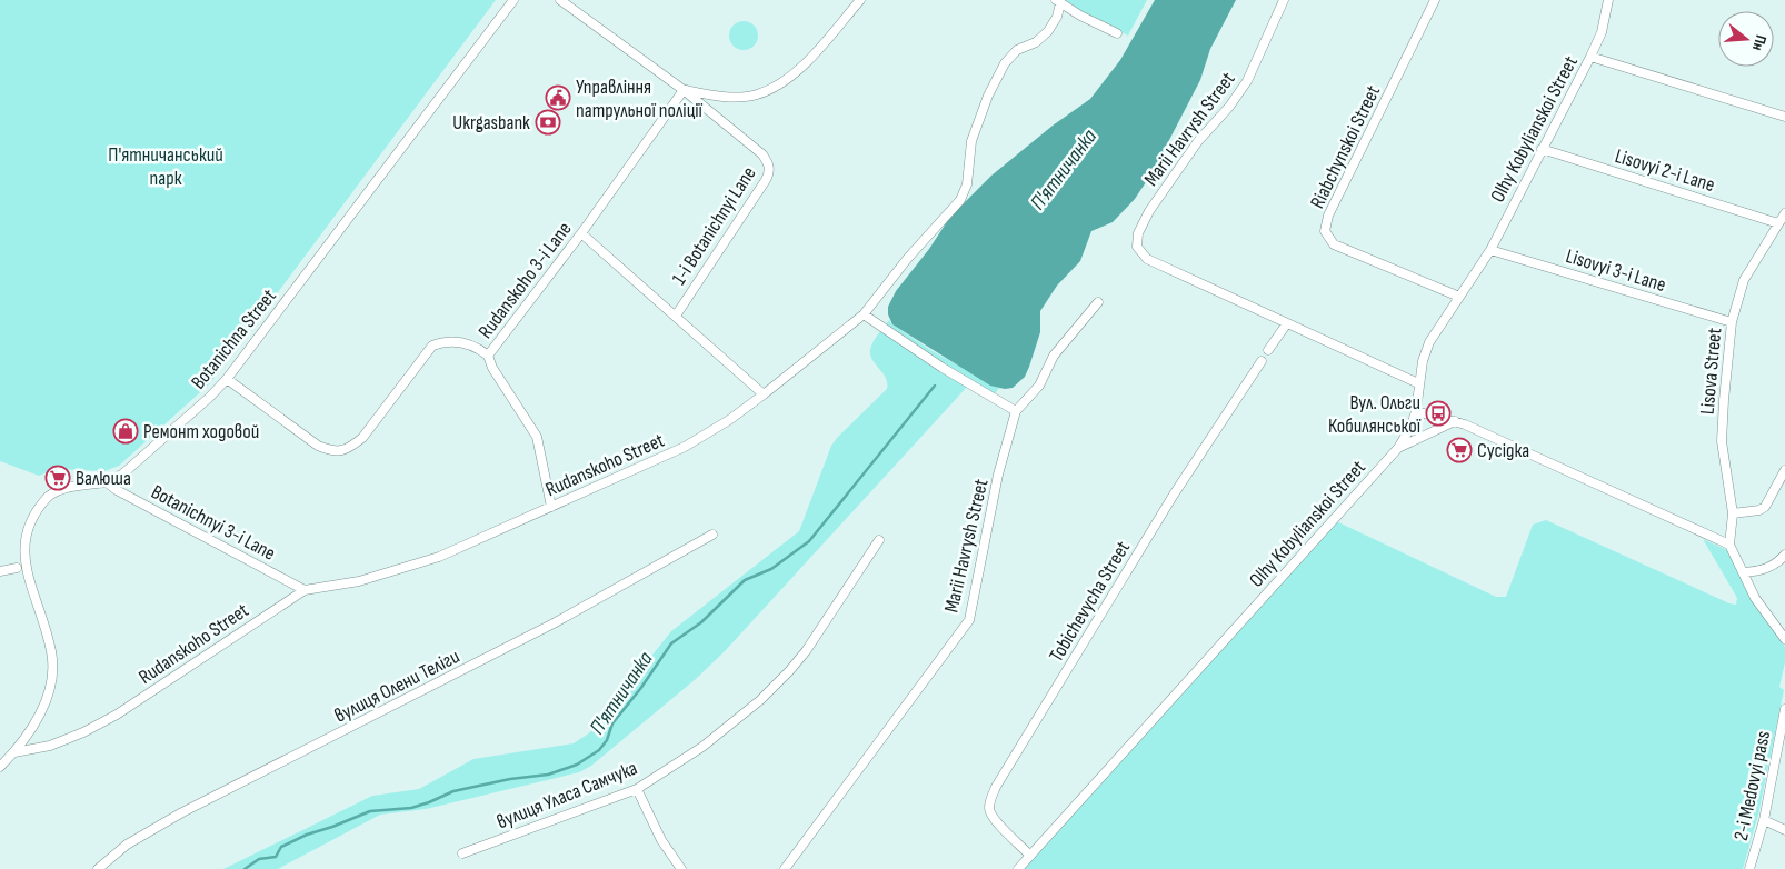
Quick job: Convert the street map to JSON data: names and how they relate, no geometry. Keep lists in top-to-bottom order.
{
  "streets": {
    "street": [
      "Marii Havrysh Street",
      "Olhy Kobylianskoi Street",
      "Riabchynskoi Street",
      "Lisovyi 2-i Lane",
      "1-i Botanichnyi Lane",
      "Lisovyi 3-i Lane",
      "Rudanskoho 3-i Lane",
      "Botanichna Street",
      "Lisova Street",
      "Rudanskoho Street",
      "Botanichnyi 3-i Lane",
      "Tobichevycha Street",
      "вулиця Олени Теліги",
      "2-i Medovyi pass",
      "вулиця Уласа Самчука"
    ]
  },
  "crossings": [
    ["Olhy Kobylianskoi Street", "Riabchynskoi Street"],
    ["Olhy Kobylianskoi Street", "Lisovyi 2-i Lane"],
    ["Olhy Kobylianskoi Street", "Lisovyi 3-i Lane"],
    ["Olhy Kobylianskoi Street", "Tobichevycha Street"],
    ["Lisovyi 2-i Lane", "Lisova Street"],
    ["1-i Botanichnyi Lane", "Rudanskoho 3-i Lane"],
    ["Lisovyi 3-i Lane", "Lisova Street"],
    ["Rudanskoho 3-i Lane", "Rudanskoho Street"],
    ["Botanichna Street", "Botanichnyi 3-i Lane"],
    ["Rudanskoho Street", "Botanichnyi 3-i Lane"]
  ],
  "water": ["П'ятничанка"],
  "parks": ["П'ятничанський парк"],
  "places": {
    "public building": ["Управління патрульної поліції"],
    "bank": ["Ukrgasbank"],
    "bus stop": ["Вул. Ольги Кобилянської"],
    "shop": ["Ремонт ходовой"],
    "supermarket": ["Сусідка", "Валюша"]
  },
  "north": "right"
}
